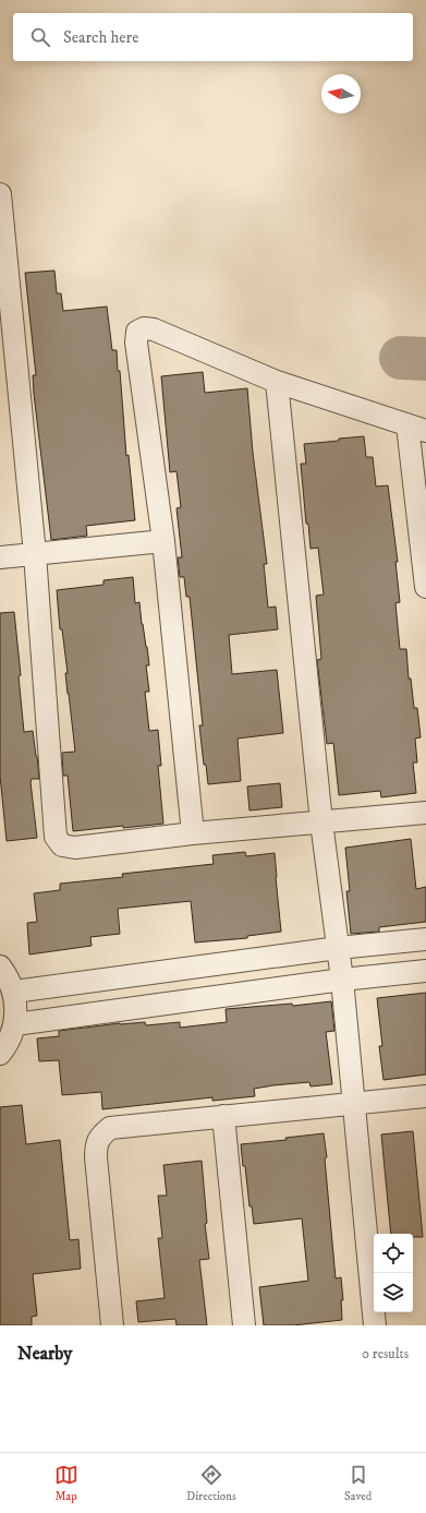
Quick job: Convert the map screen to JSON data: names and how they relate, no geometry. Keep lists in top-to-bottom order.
{
  "north": "left",
  "page": {
    "search": "Search here",
    "heading": ["Nearby", "0 results"],
    "nav": ["Map", "Directions", "Saved"]
  }
}
